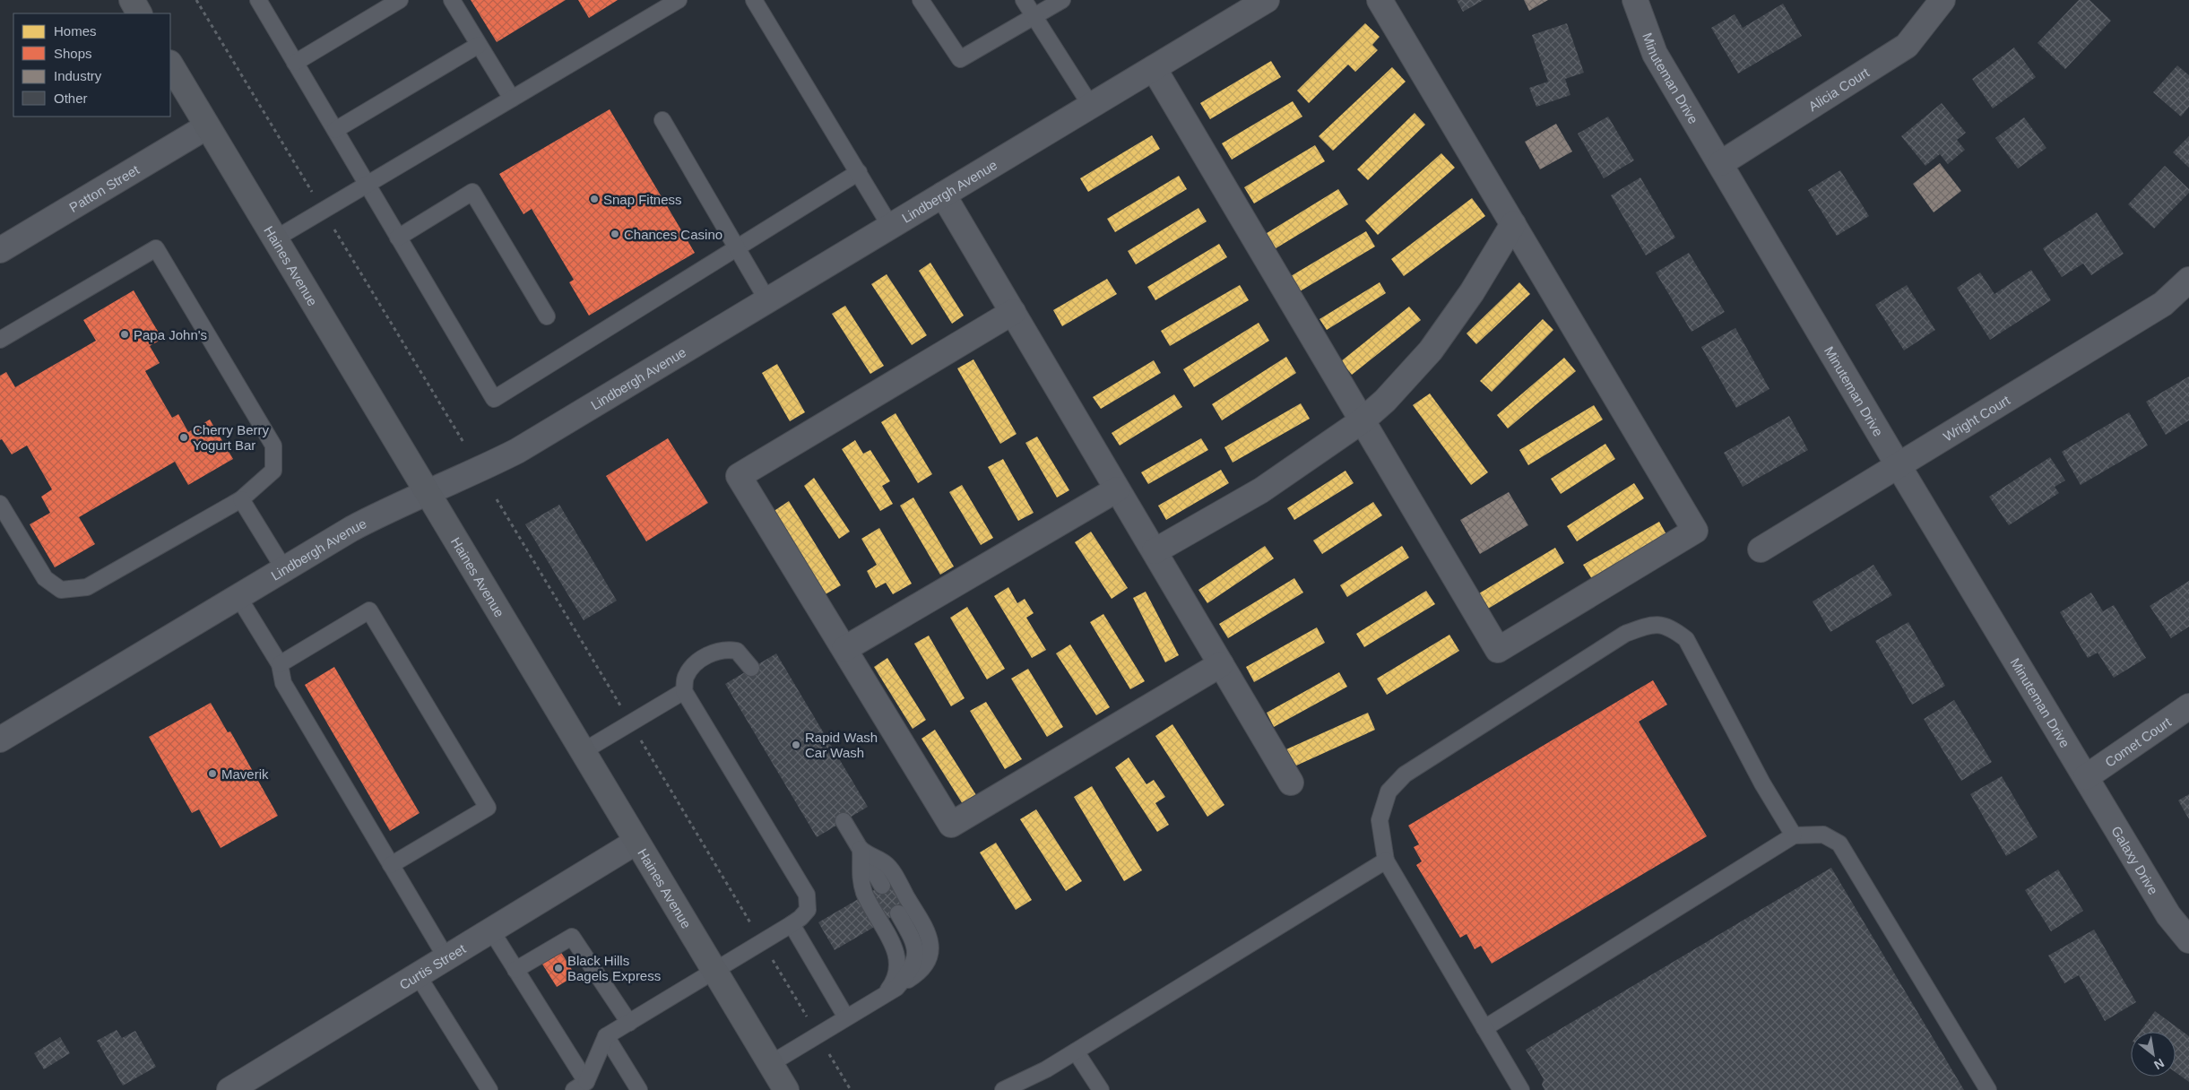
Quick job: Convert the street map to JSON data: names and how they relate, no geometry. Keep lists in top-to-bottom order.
{
  "streets": {
    "main road": ["Haines Avenue"],
    "street": [
      "Minuteman Drive",
      "Alicia Court",
      "Patton Street",
      "Lindbergh Avenue",
      "Wright Court",
      "Comet Court",
      "Galaxy Drive",
      "Curtis Street"
    ]
  },
  "crossings": [
    ["Minuteman Drive", "Alicia Court"],
    ["Minuteman Drive", "Wright Court"],
    ["Minuteman Drive", "Comet Court"],
    ["Minuteman Drive", "Galaxy Drive"],
    ["Patton Street", "Haines Avenue"],
    ["Lindbergh Avenue", "Haines Avenue"],
    ["Haines Avenue", "Curtis Street"],
    ["Comet Court", "Galaxy Drive"]
  ],
  "places": [
    "Snap Fitness",
    "Chances Casino",
    "Papa John's",
    "Cherry Berry Yogurt Bar",
    "Rapid Wash Car Wash",
    "Maverik",
    "Black Hills Bagels Express"
  ],
  "legend": [
    "Homes",
    "Shops",
    "Industry",
    "Other"
  ],
  "north": "bottom right"
}
